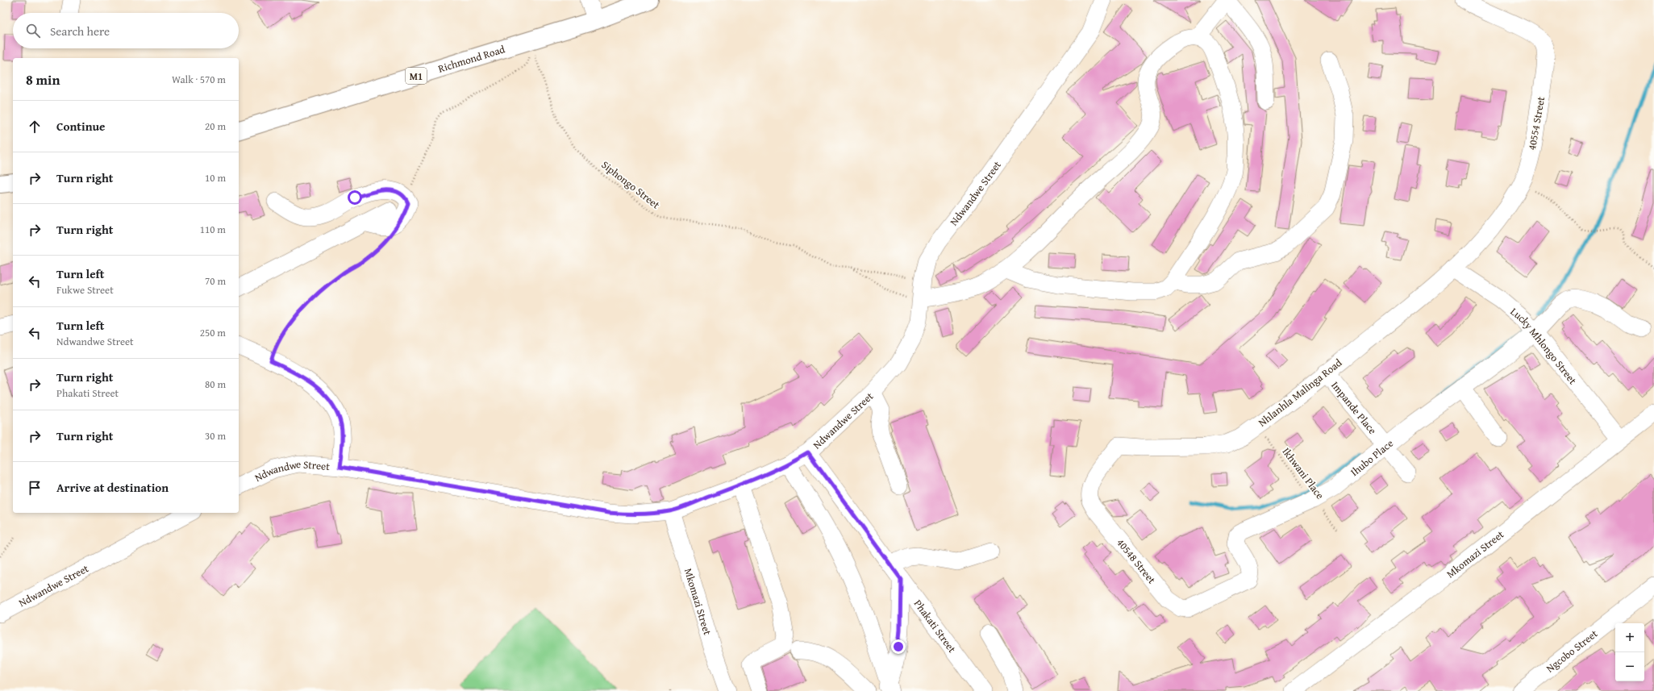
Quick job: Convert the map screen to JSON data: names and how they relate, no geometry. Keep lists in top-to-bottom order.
{
  "streets": {
    "highway": ["Richmond Road", "M1"],
    "street": [
      "40554 Street",
      "Ndwandwe Street",
      "Lucky Mhlongo Street",
      "Nhlanhla Malinga Road",
      "Impande Place",
      "Ihubo Place",
      "Mkomazi Street",
      "40548 Street",
      "Phakati Street",
      "Ngcobo Street"
    ],
    "path": ["Siphongo Street", "Ikhwani Place"]
  },
  "crossings": [
    ["Richmond Road", "Siphongo Street"],
    ["40554 Street", "Lucky Mhlongo Street"],
    ["40554 Street", "Nhlanhla Malinga Road"],
    ["Siphongo Street", "Ndwandwe Street"],
    ["Ndwandwe Street", "Mkomazi Street"],
    ["Ndwandwe Street", "Phakati Street"],
    ["Lucky Mhlongo Street", "Nhlanhla Malinga Road"],
    ["Lucky Mhlongo Street", "Ihubo Place"],
    ["Lucky Mhlongo Street", "Mkomazi Street"],
    ["Nhlanhla Malinga Road", "Impande Place"],
    ["Nhlanhla Malinga Road", "Ikhwani Place"],
    ["Nhlanhla Malinga Road", "40548 Street"],
    ["Impande Place", "Ihubo Place"],
    ["Ihubo Place", "Ikhwani Place"],
    ["Ihubo Place", "40548 Street"]
  ],
  "page": {
    "search": "Search here",
    "heading": ["8 min", "Walk · 570 m"],
    "list": [
      ["Continue", "20 m"],
      ["Turn right", "10 m"],
      ["Turn right", "110 m"],
      ["Turn left", "Fukwe Street", "70 m"],
      ["Turn left", "Ndwandwe Street", "250 m"],
      ["Turn right", "Phakati Street", "80 m"],
      ["Turn right", "30 m"],
      "Arrive at destination"
    ],
    "map_buttons": ["+", "−"]
  }
}
